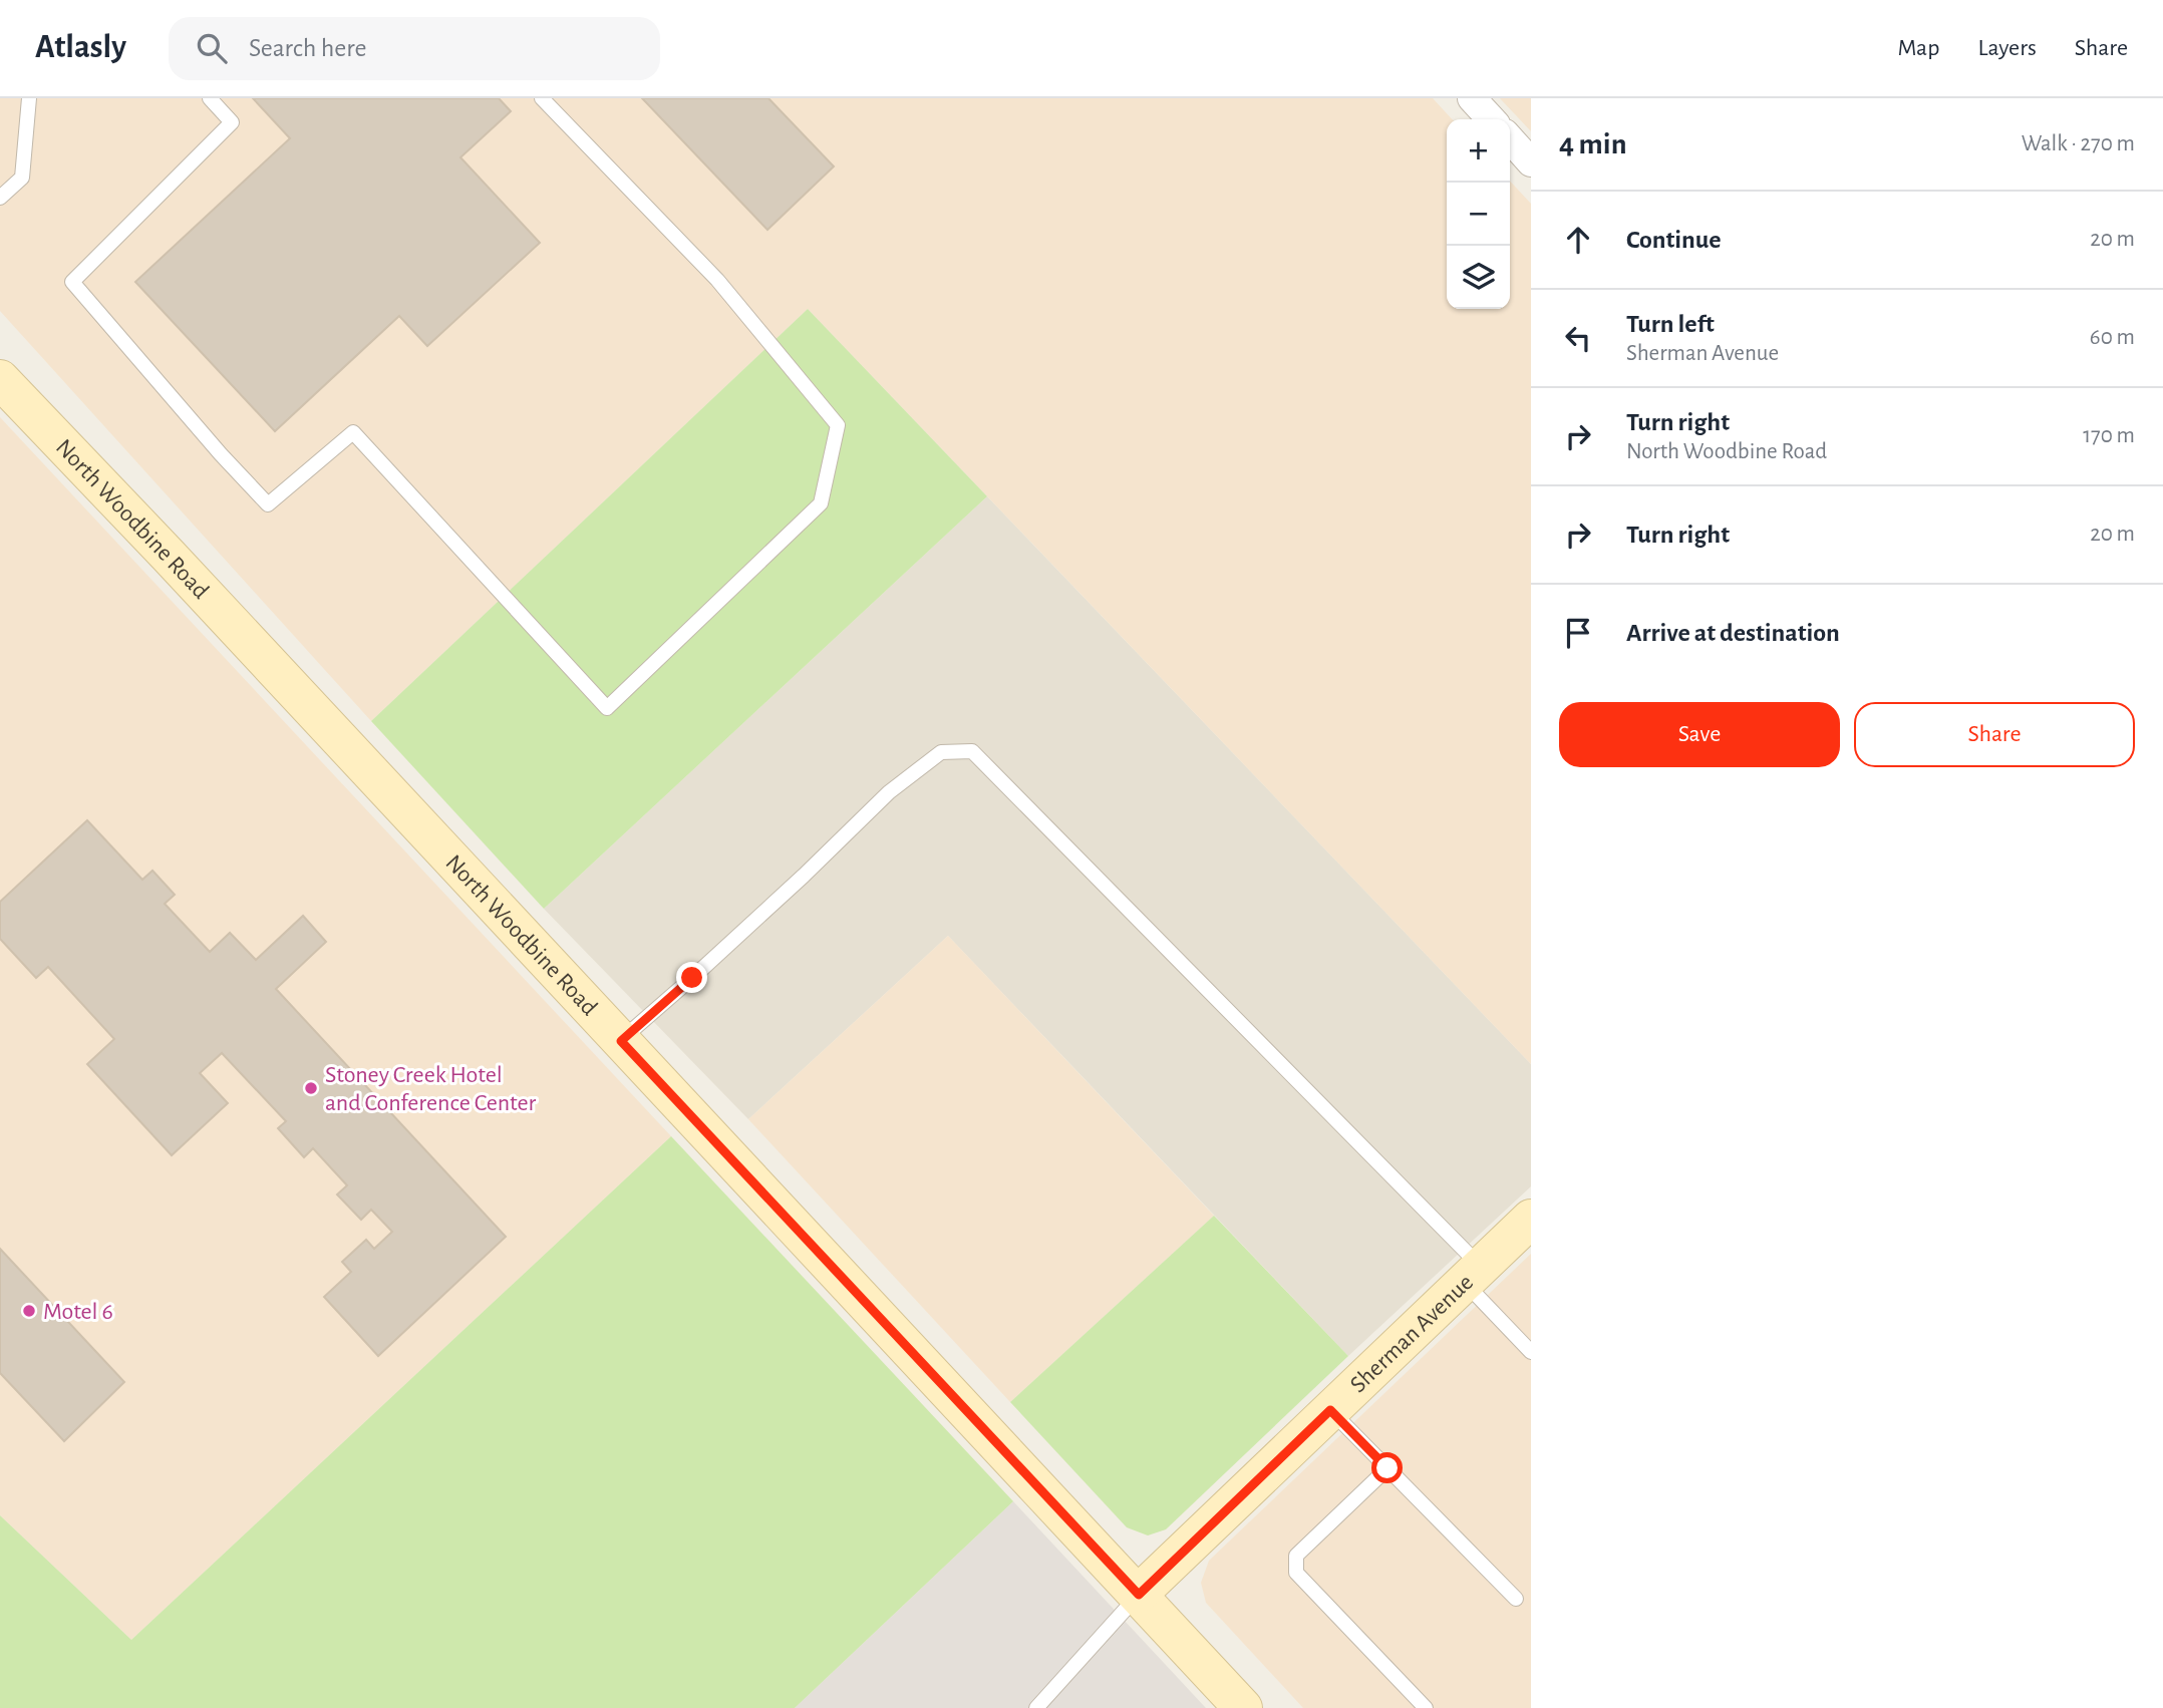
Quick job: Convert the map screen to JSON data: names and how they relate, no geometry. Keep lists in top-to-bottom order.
{
  "streets": {
    "street": ["North Woodbine Road", "Sherman Avenue"]
  },
  "crossings": [
    ["North Woodbine Road", "Sherman Avenue"]
  ],
  "places": ["Stoney Creek Hotel and Conference Center", "Motel 6"],
  "page": {
    "header": "Atlasly",
    "search": "Search here",
    "nav": ["Map", "Layers", "Share"],
    "heading": ["4 min", "Walk · 270 m"],
    "map_buttons": ["+", "−"],
    "list": [
      ["Continue", "20 m"],
      ["Turn left", "Sherman Avenue", "60 m"],
      ["Turn right", "North Woodbine Road", "170 m"],
      ["Turn right", "20 m"],
      "Arrive at destination"
    ],
    "buttons": ["Save", "Share"]
  }
}
